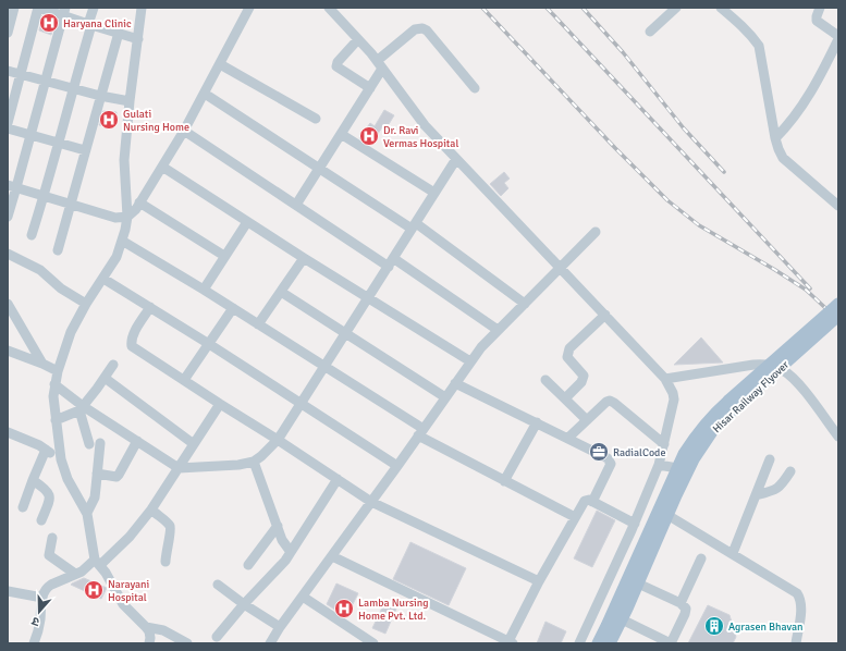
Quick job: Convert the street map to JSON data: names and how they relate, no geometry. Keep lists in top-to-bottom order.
{
  "streets": {
    "main road": ["Hisar Railway Flyover"]
  },
  "places": {
    "hospital": [
      "Haryana Clinic",
      "Gulati Nursing Home",
      "Dr. Ravi Vermas Hospital",
      "Narayani Hospital",
      "Lamba Nursing Home Pvt. Ltd."
    ],
    "office": ["RadialCode"],
    "building": ["Agrasen Bhavan"]
  },
  "north": "bottom"
}
